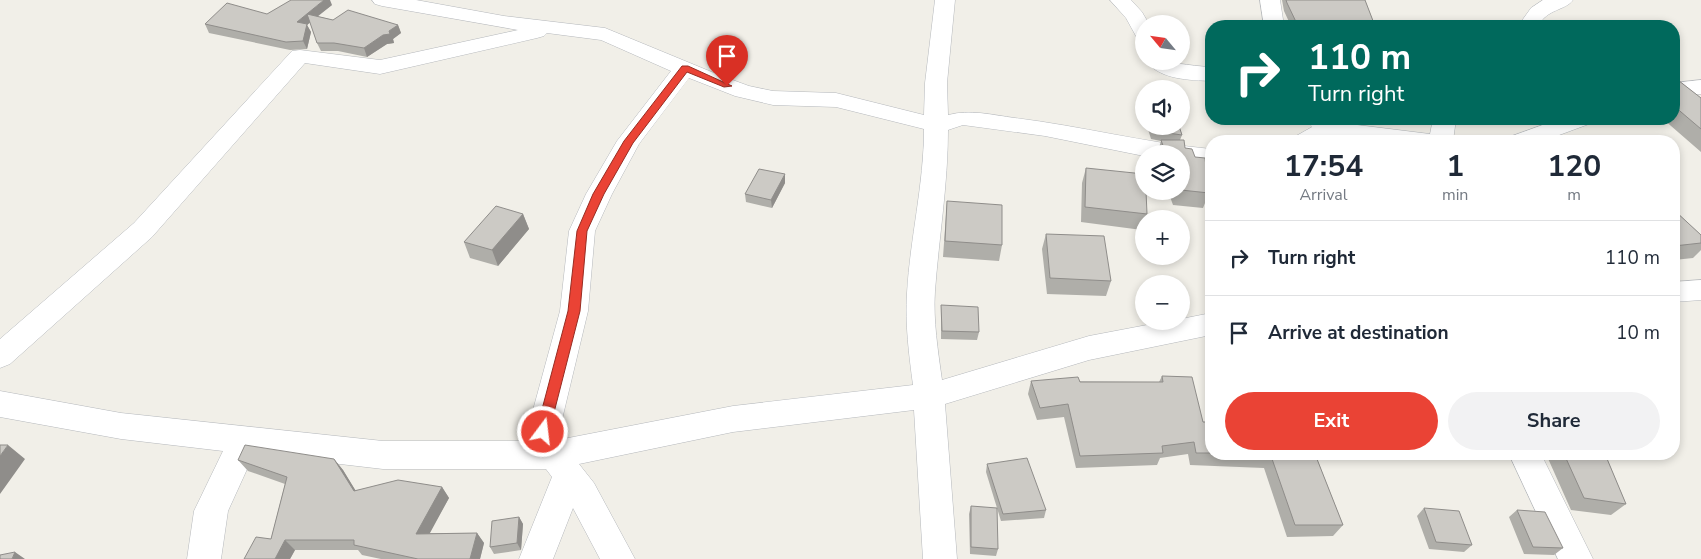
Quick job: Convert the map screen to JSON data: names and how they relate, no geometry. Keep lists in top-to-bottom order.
{
  "north": "top left",
  "page": {
    "map_buttons": ["+", "−"],
    "turn": ["110 m", "Turn right"],
    "eta": [
      "17:54",
      "Arrival",
      "1",
      "min",
      "120",
      "m"
    ],
    "list": [
      {
        "name": "Turn right",
        "value": "110 m"
      },
      {
        "name": "Arrive at destination",
        "value": "10 m"
      }
    ],
    "buttons": ["Exit", "Share"]
  }
}
